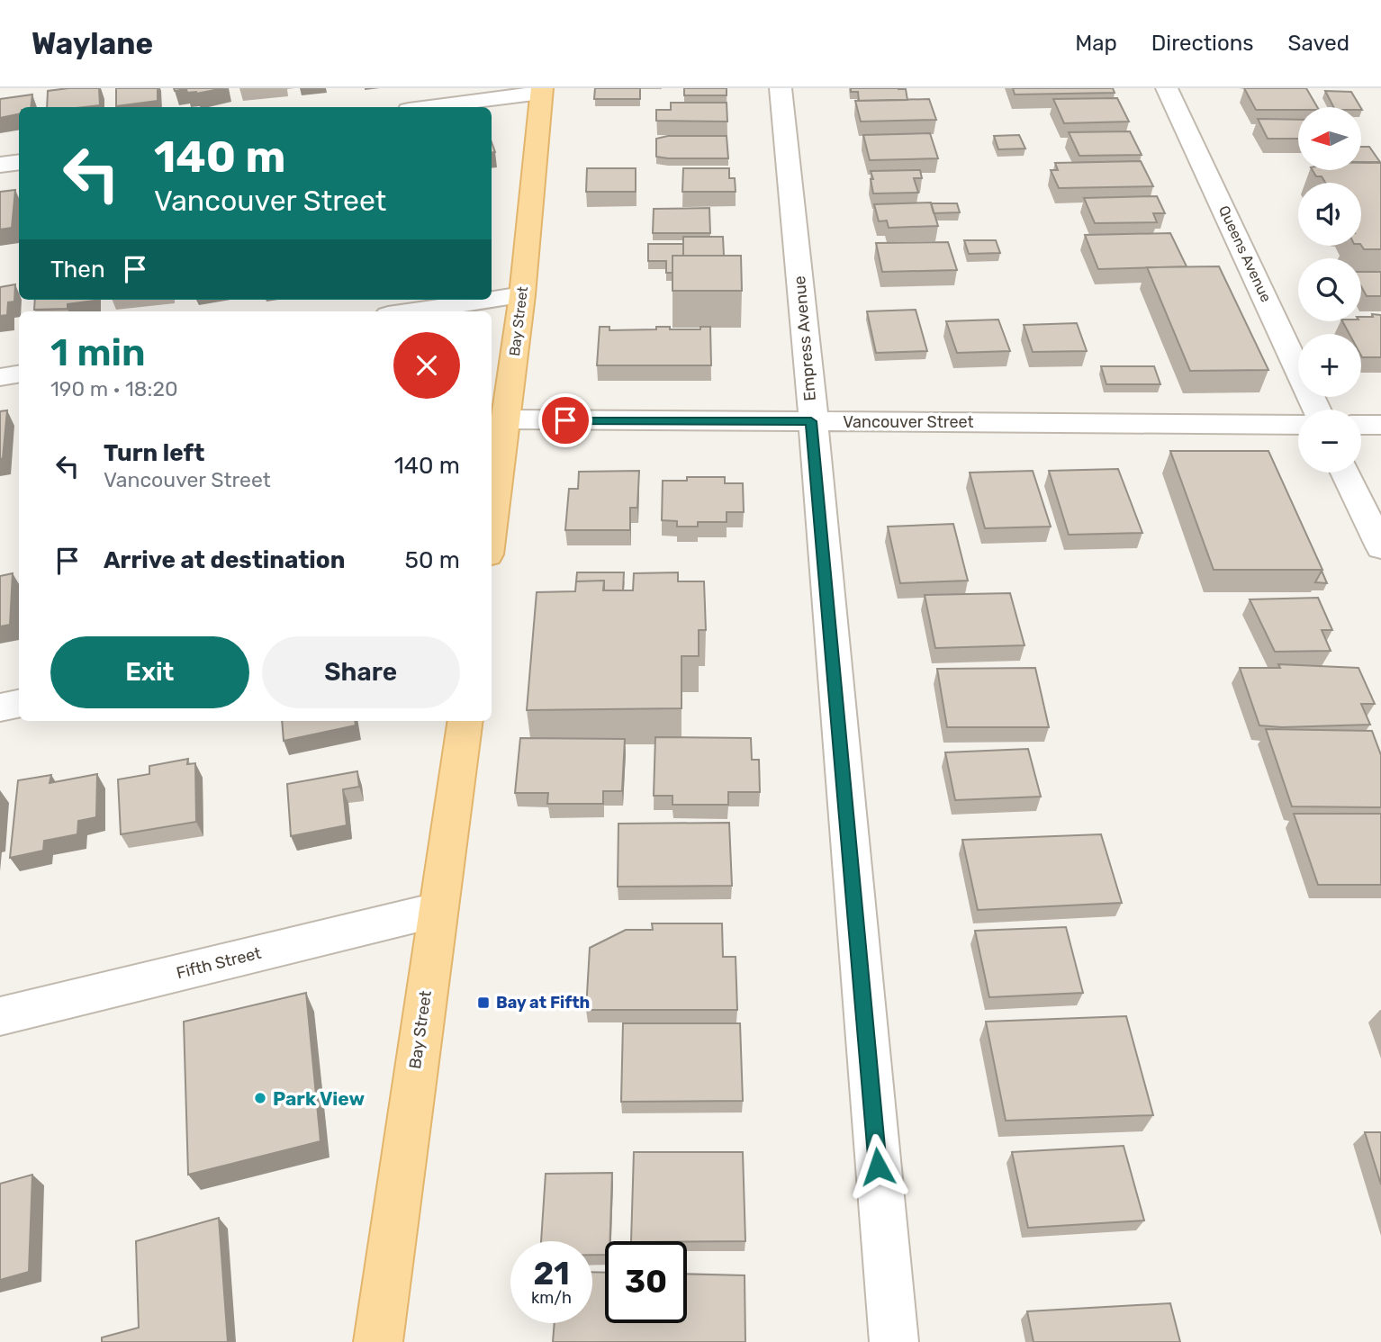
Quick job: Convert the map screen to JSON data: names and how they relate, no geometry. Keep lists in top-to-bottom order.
{
  "streets": {
    "main road": ["Bay Street"],
    "street": [
      "Queens Avenue",
      "Empress Avenue",
      "Vancouver Street",
      "Fifth Street"
    ]
  },
  "crossings": [
    ["Bay Street", "Vancouver Street"],
    ["Bay Street", "Fifth Street"],
    ["Empress Avenue", "Vancouver Street"]
  ],
  "places": {
    "transit": ["Bay at Fifth"],
    "other": ["Park View"]
  },
  "north": "left",
  "page": {
    "header": "Waylane",
    "nav": ["Map", "Directions", "Saved"],
    "map_buttons": ["+", "−"],
    "turn": ["140 m", "Vancouver Street"],
    "then": "Then",
    "heading": ["1 min", "190 m · 18:20"],
    "list": [
      {
        "name": "Turn left",
        "note": "Vancouver Street",
        "value": "140 m"
      },
      {
        "name": "Arrive at destination",
        "value": "50 m"
      }
    ],
    "buttons": ["Exit", "Share"],
    "speed": "21 km/h",
    "limit": "30"
  }
}
